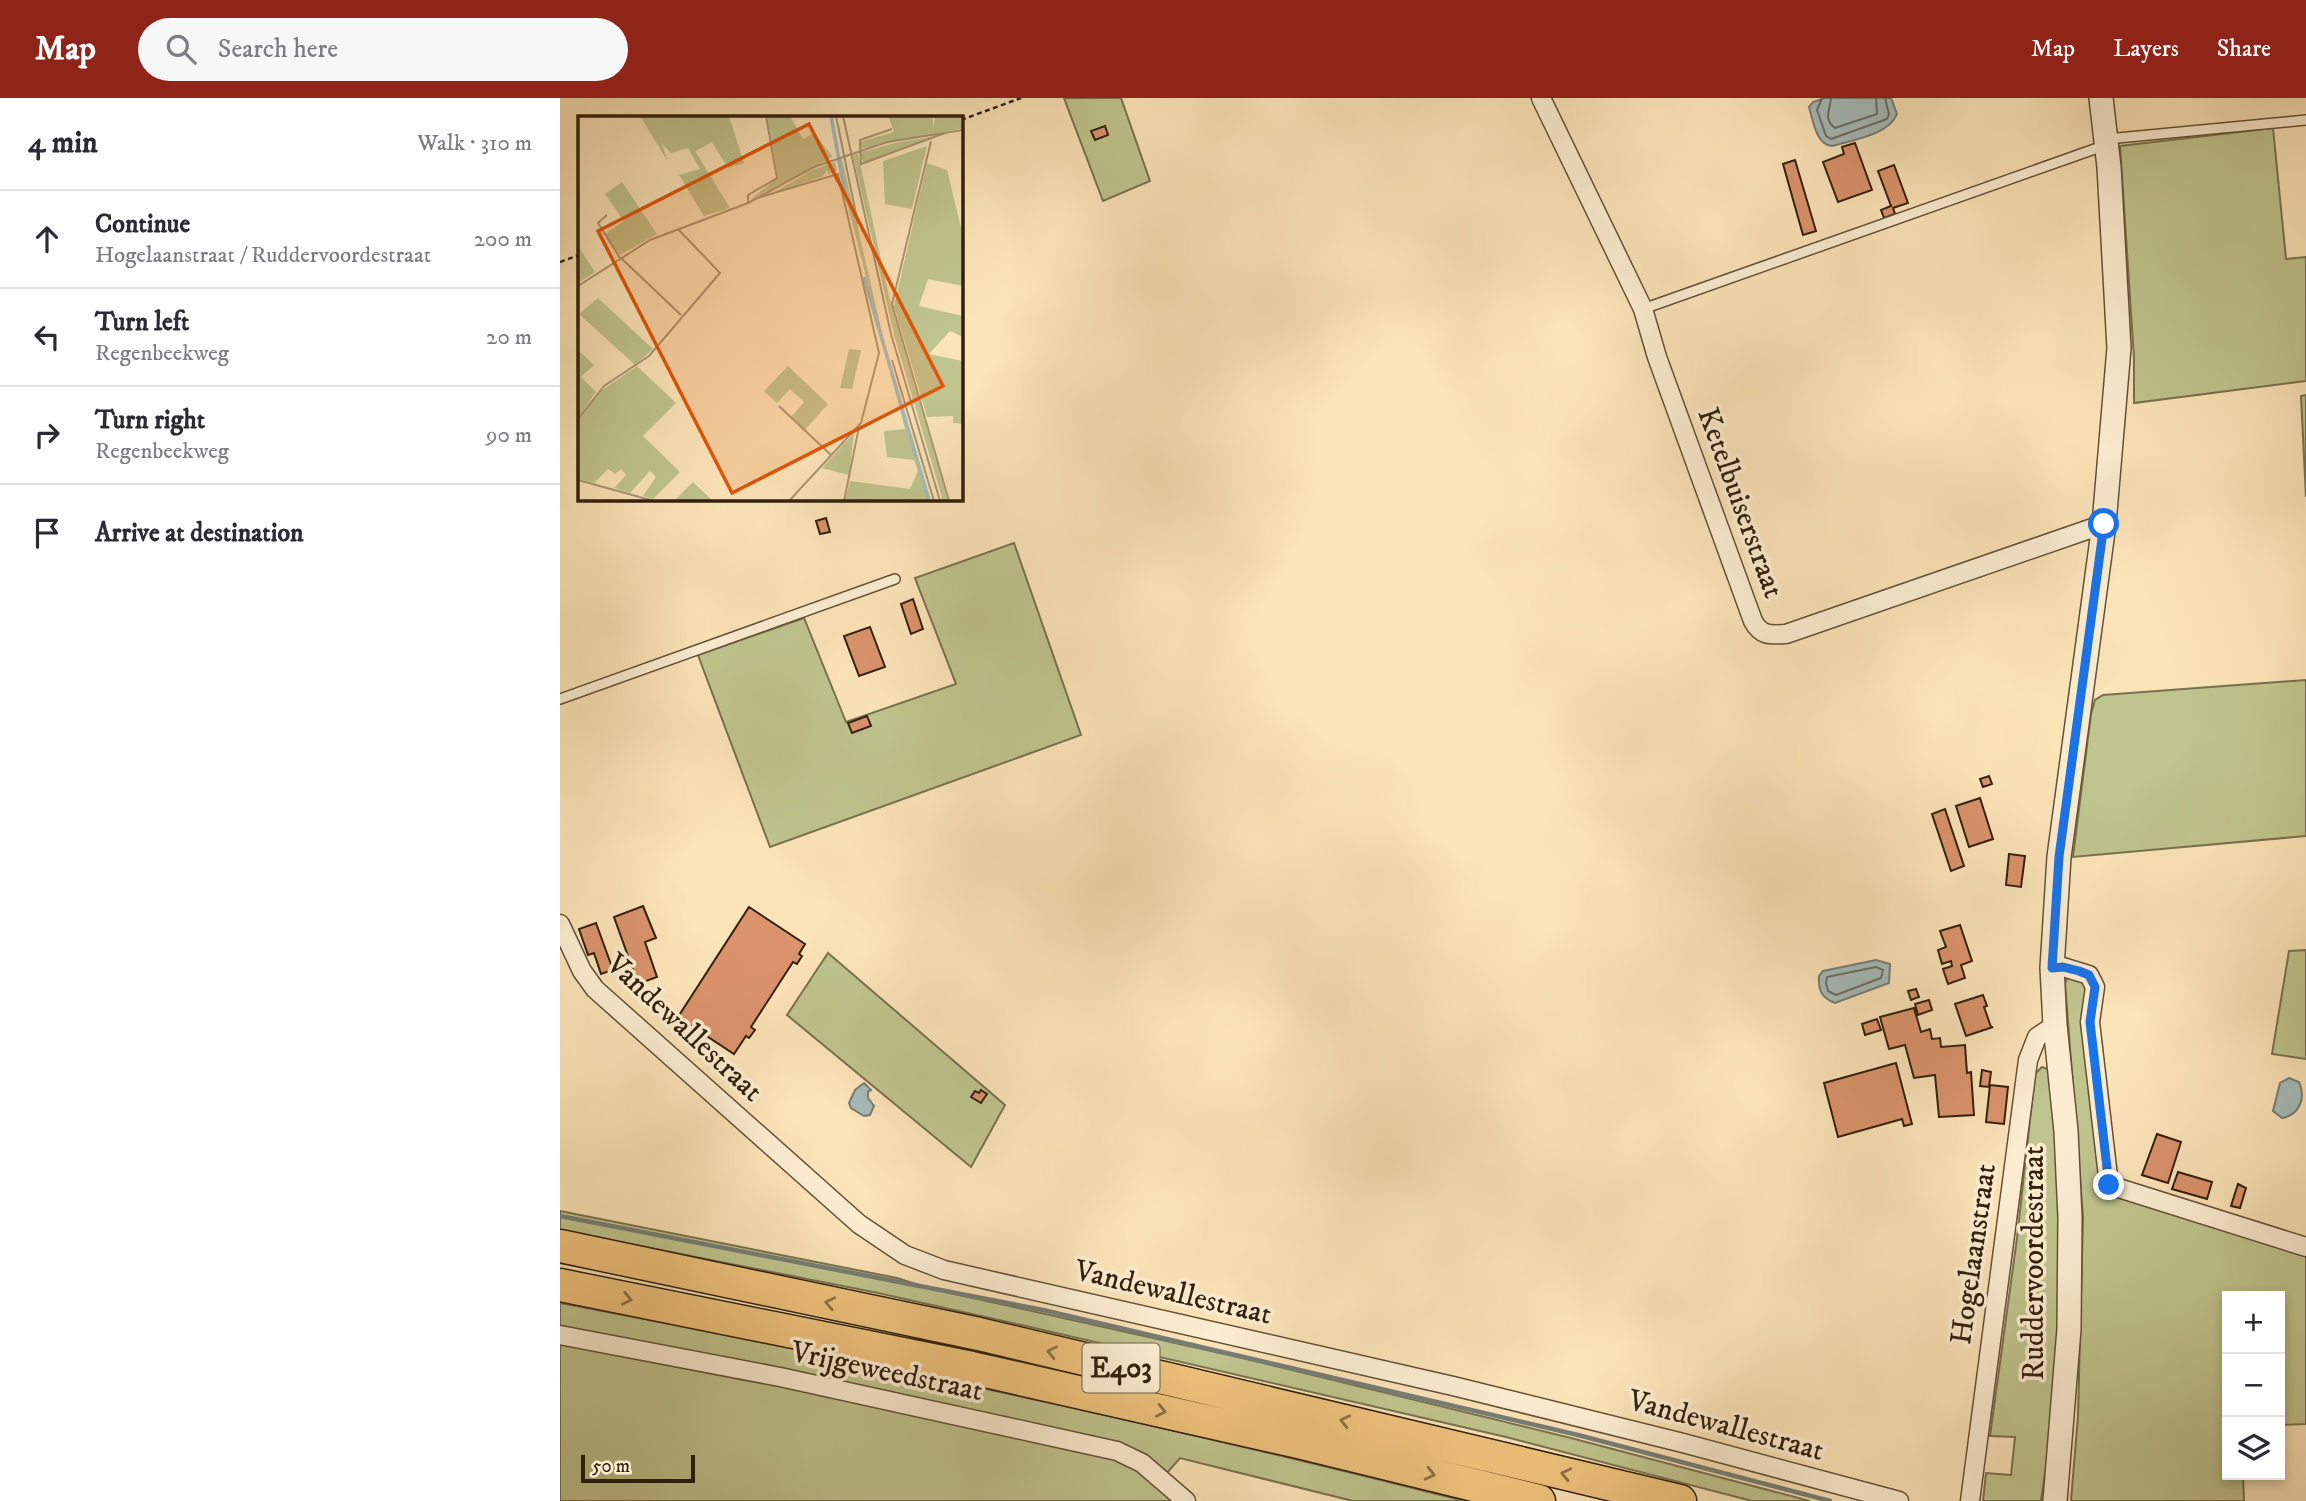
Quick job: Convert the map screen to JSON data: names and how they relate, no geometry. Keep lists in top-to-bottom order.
{
  "streets": {
    "highway": ["E403"],
    "street": [
      "Ketelbuiserstraat",
      "Vandewallestraat",
      "Hogelaanstraat",
      "Ruddervoordestraat",
      "Vrijgeweedstraat"
    ]
  },
  "crossings": [
    ["Ketelbuiserstraat", "Ruddervoordestraat"],
    ["Hogelaanstraat", "Ruddervoordestraat"]
  ],
  "scale_bar": "50 m",
  "page": {
    "header": "Map",
    "search": "Search here",
    "nav": ["Map", "Layers", "Share"],
    "heading": ["4 min", "Walk · 310 m"],
    "list": [
      ["Continue", "Hogelaanstraat / Ruddervoordestraat", "200 m"],
      ["Turn left", "Regenbeekweg", "20 m"],
      ["Turn right", "Regenbeekweg", "90 m"],
      "Arrive at destination"
    ],
    "map_buttons": ["+", "−"],
    "scale": "50 m"
  }
}
